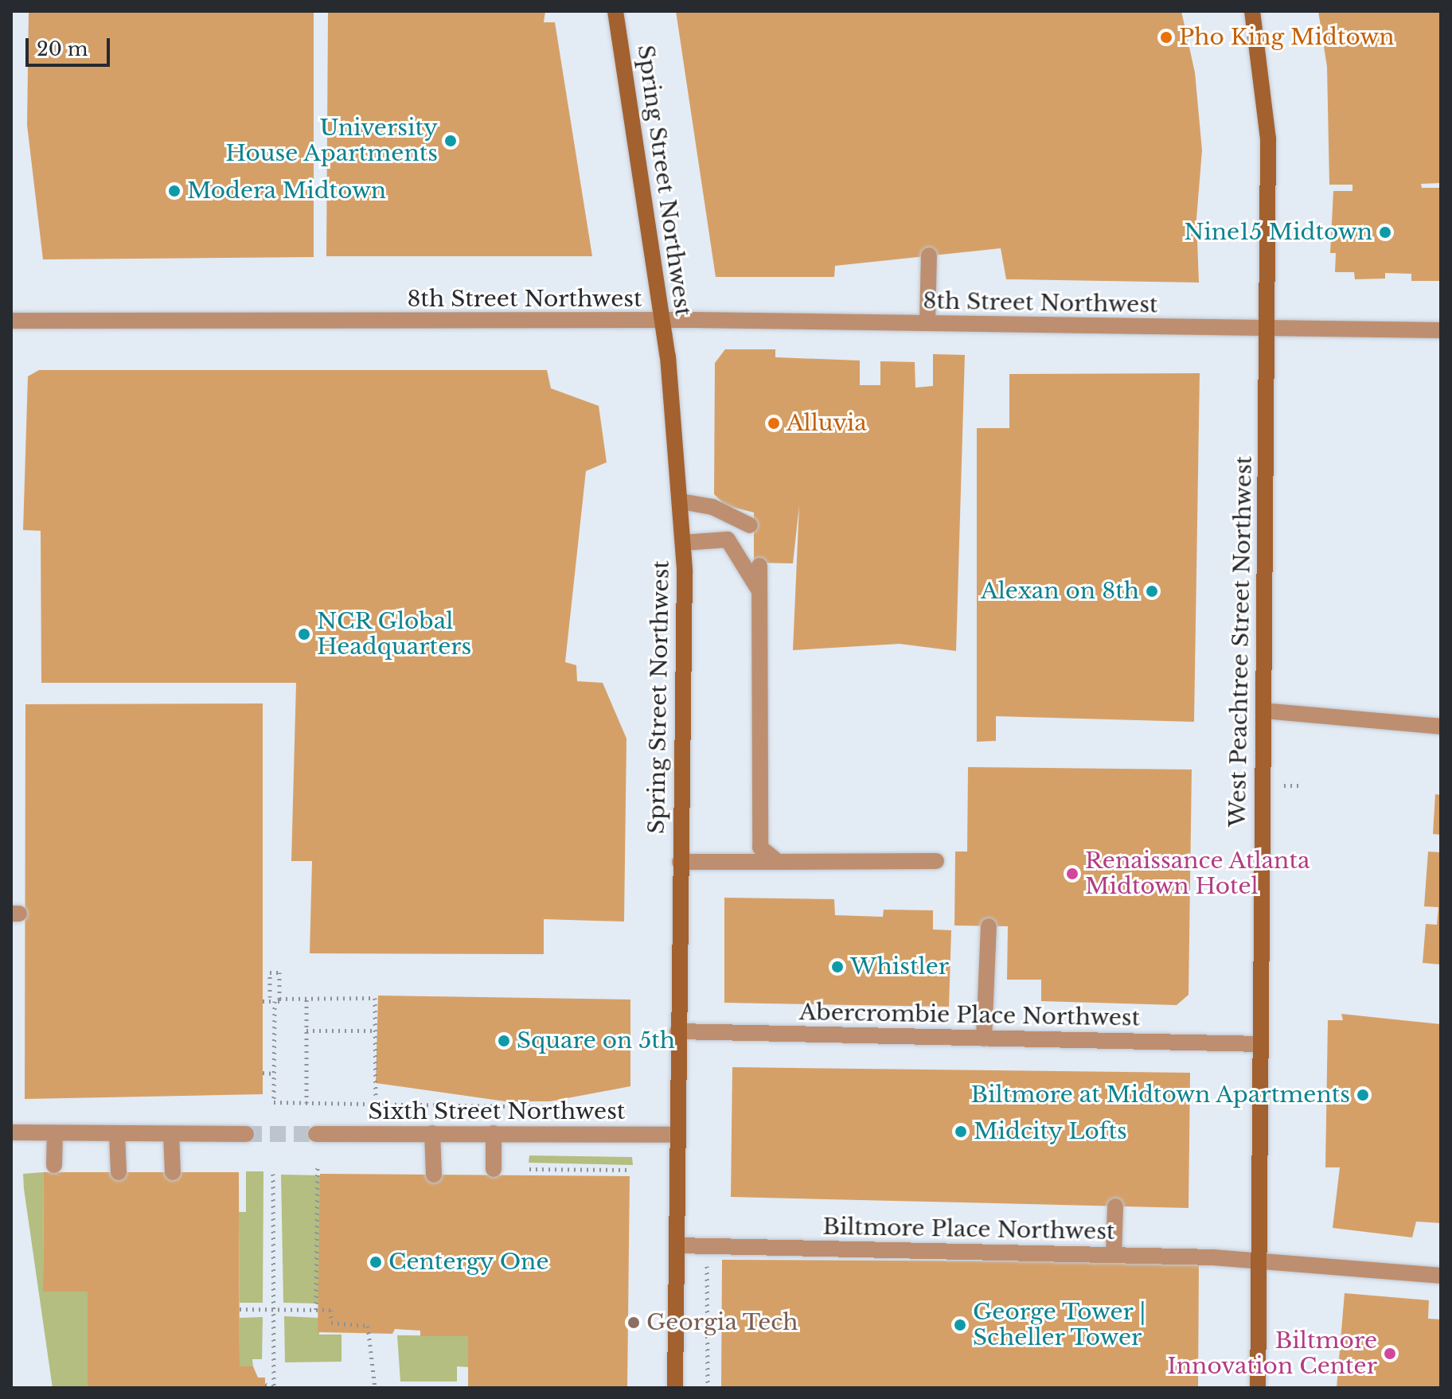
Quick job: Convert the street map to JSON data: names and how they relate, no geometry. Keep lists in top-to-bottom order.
{
  "streets": {
    "main road": ["Spring Street Northwest", "West Peachtree Street Northwest"],
    "street": [
      "8th Street Northwest",
      "Abercrombie Place Northwest",
      "Sixth Street Northwest",
      "Biltmore Place Northwest"
    ]
  },
  "crossings": [
    ["Spring Street Northwest", "8th Street Northwest"],
    ["Spring Street Northwest", "Abercrombie Place Northwest"],
    ["Spring Street Northwest", "Sixth Street Northwest"],
    ["Spring Street Northwest", "Biltmore Place Northwest"],
    ["8th Street Northwest", "West Peachtree Street Northwest"],
    ["West Peachtree Street Northwest", "Abercrombie Place Northwest"],
    ["West Peachtree Street Northwest", "Biltmore Place Northwest"]
  ],
  "places": [
    "Pho King Midtown",
    "University House Apartments",
    "Modera Midtown",
    "Nine15 Midtown",
    "Alluvia",
    "Alexan on 8th",
    "NCR Global Headquarters",
    "Renaissance Atlanta Midtown Hotel",
    "Whistler",
    "Square on 5th",
    "Biltmore at Midtown Apartments",
    "Midcity Lofts",
    "Centergy One",
    "Georgia Tech",
    "George Tower | Scheller Tower",
    "Biltmore Innovation Center"
  ],
  "scale_bar": "20 m"
}
